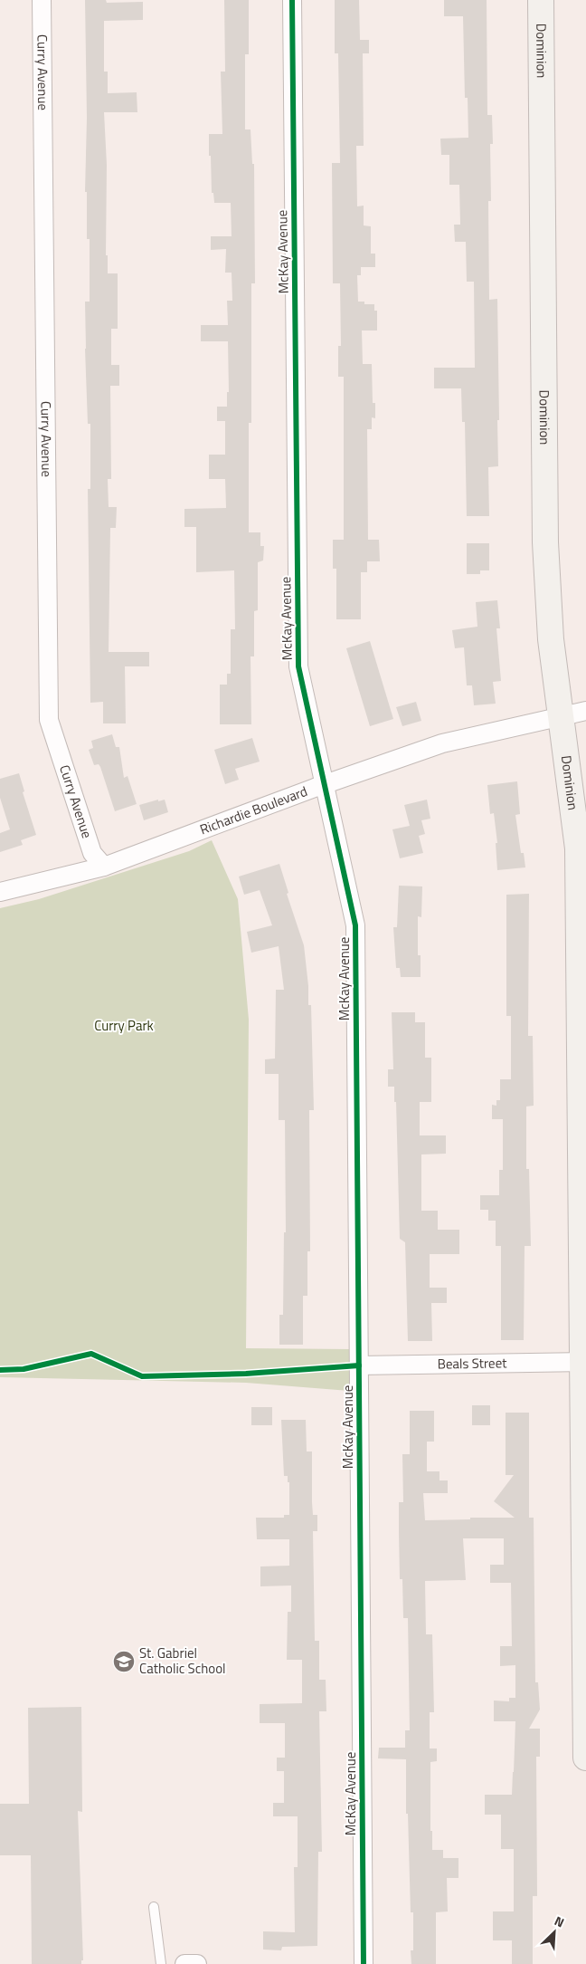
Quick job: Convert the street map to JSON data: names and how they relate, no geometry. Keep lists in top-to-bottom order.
{
  "streets": {
    "street": [
      "Dominion",
      "Curry Avenue",
      "McKay Avenue",
      "Richardie Boulevard",
      "Beals Street"
    ]
  },
  "crossings": [
    ["Dominion", "Richardie Boulevard"],
    ["Dominion", "Beals Street"],
    ["Curry Avenue", "Richardie Boulevard"],
    ["McKay Avenue", "Richardie Boulevard"],
    ["McKay Avenue", "Beals Street"]
  ],
  "parks": ["Curry Park"],
  "places": {
    "school or university": ["St. Gabriel Catholic School"]
  },
  "north": "top right"
}
